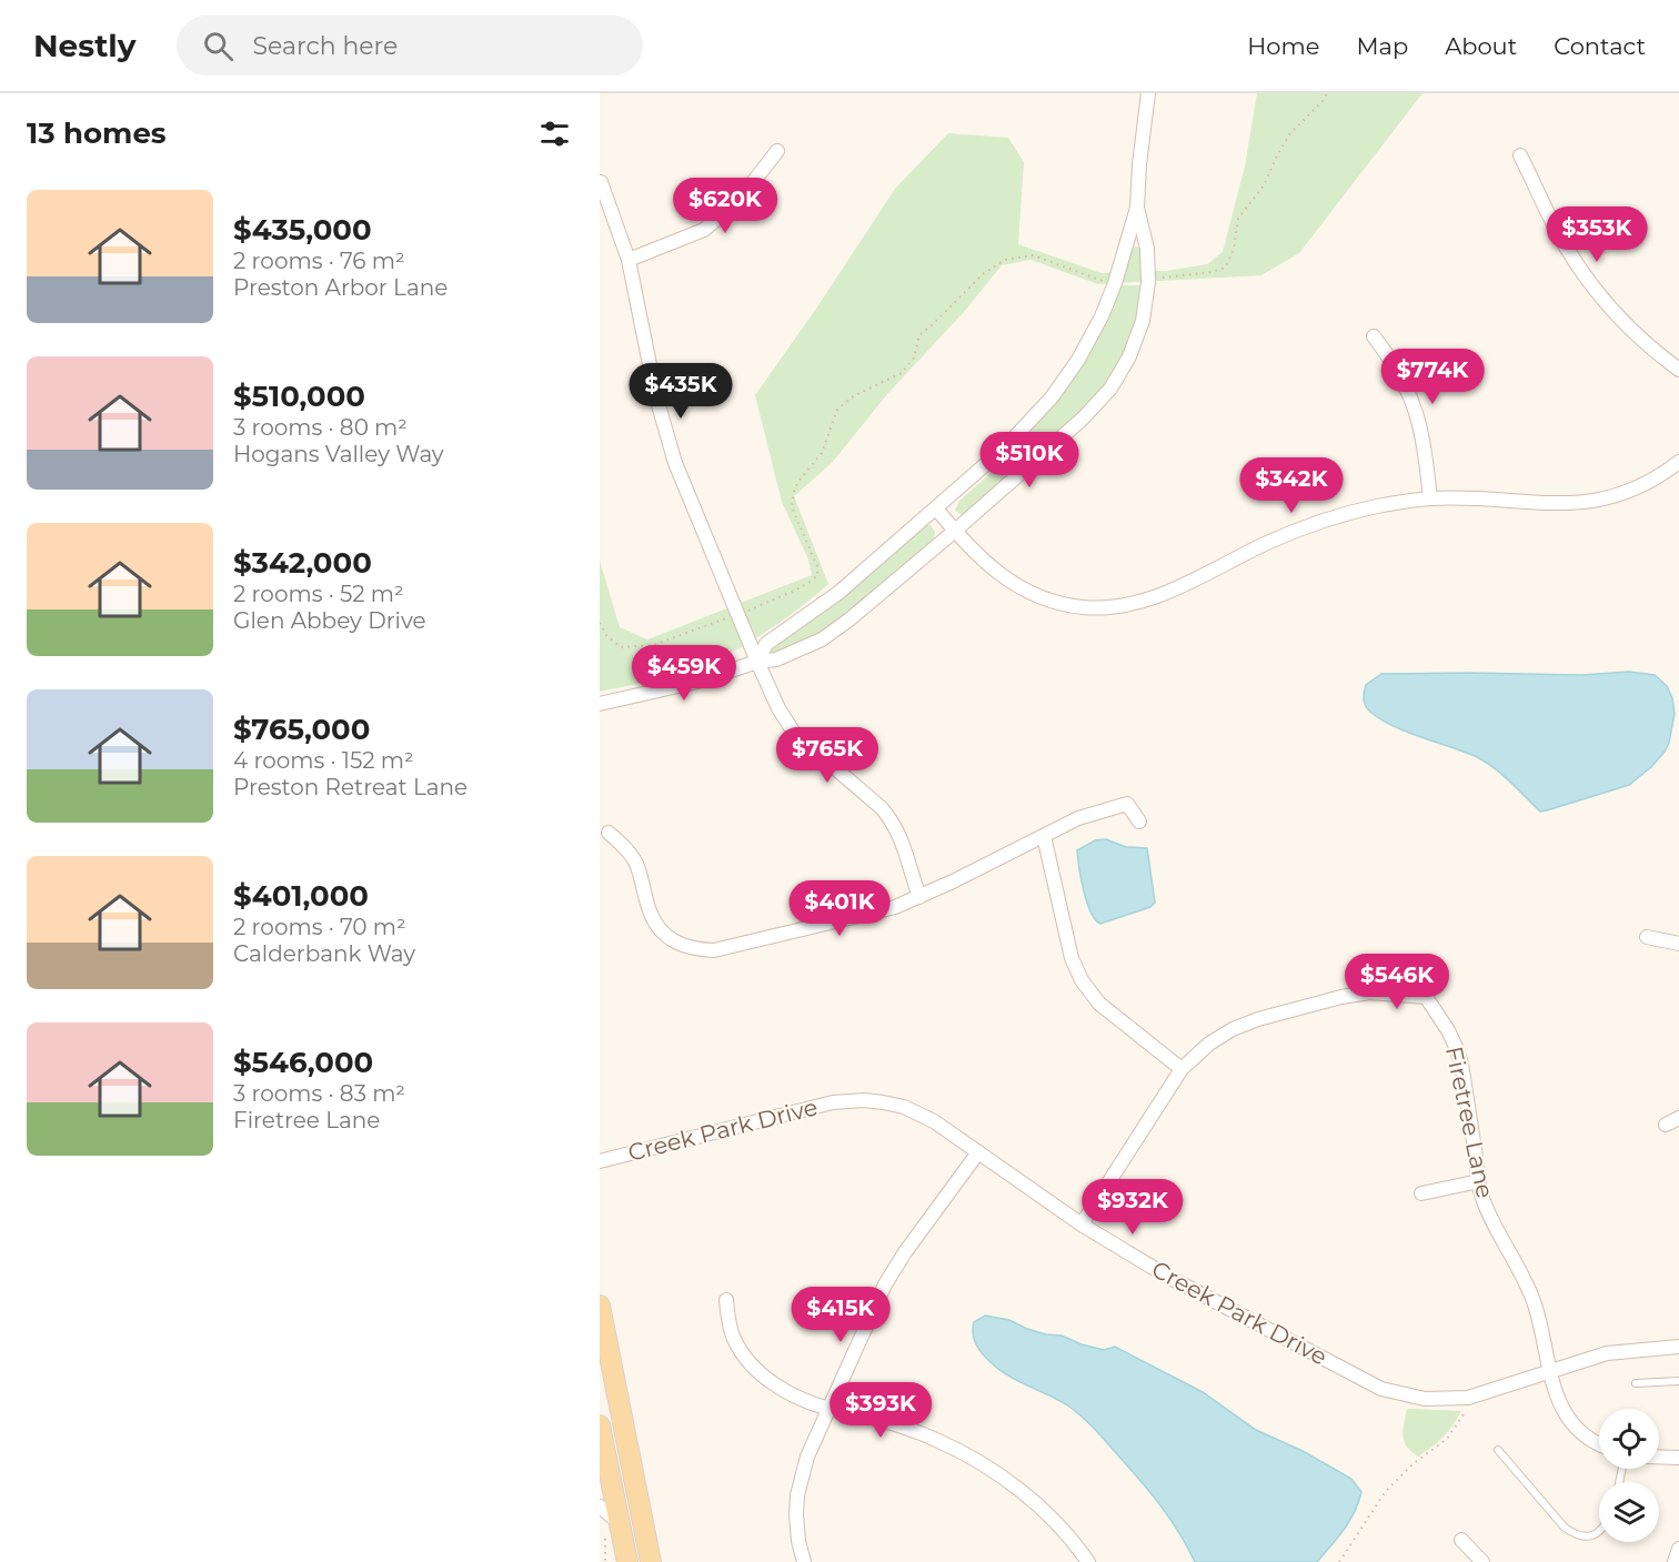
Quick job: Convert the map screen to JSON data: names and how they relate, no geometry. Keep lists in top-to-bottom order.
{
  "streets": {
    "street": ["Firetree Lane", "Creek Park Drive"]
  },
  "crossings": [
    ["Firetree Lane", "Creek Park Drive"]
  ],
  "page": {
    "header": "Nestly",
    "search": "Search here",
    "nav": [
      "Home",
      "Map",
      "About",
      "Contact"
    ],
    "heading": "13 homes",
    "list": [
      {
        "name": "$435,000",
        "note": "2 rooms · 76 m² · Preston Arbor Lane"
      },
      {
        "name": "$510,000",
        "note": "3 rooms · 80 m² · Hogans Valley Way"
      },
      {
        "name": "$342,000",
        "note": "2 rooms · 52 m² · Glen Abbey Drive"
      },
      {
        "name": "$765,000",
        "note": "4 rooms · 152 m² · Preston Retreat Lane"
      },
      {
        "name": "$401,000",
        "note": "2 rooms · 70 m² · Calderbank Way"
      },
      {
        "name": "$546,000",
        "note": "3 rooms · 83 m² · Firetree Lane"
      }
    ],
    "price": [
      "$620K",
      "$353K",
      "$774K",
      "$435K",
      "$510K",
      "$342K",
      "$459K",
      "$765K",
      "$401K",
      "$546K",
      "$932K",
      "$415K",
      "$393K"
    ]
  }
}
